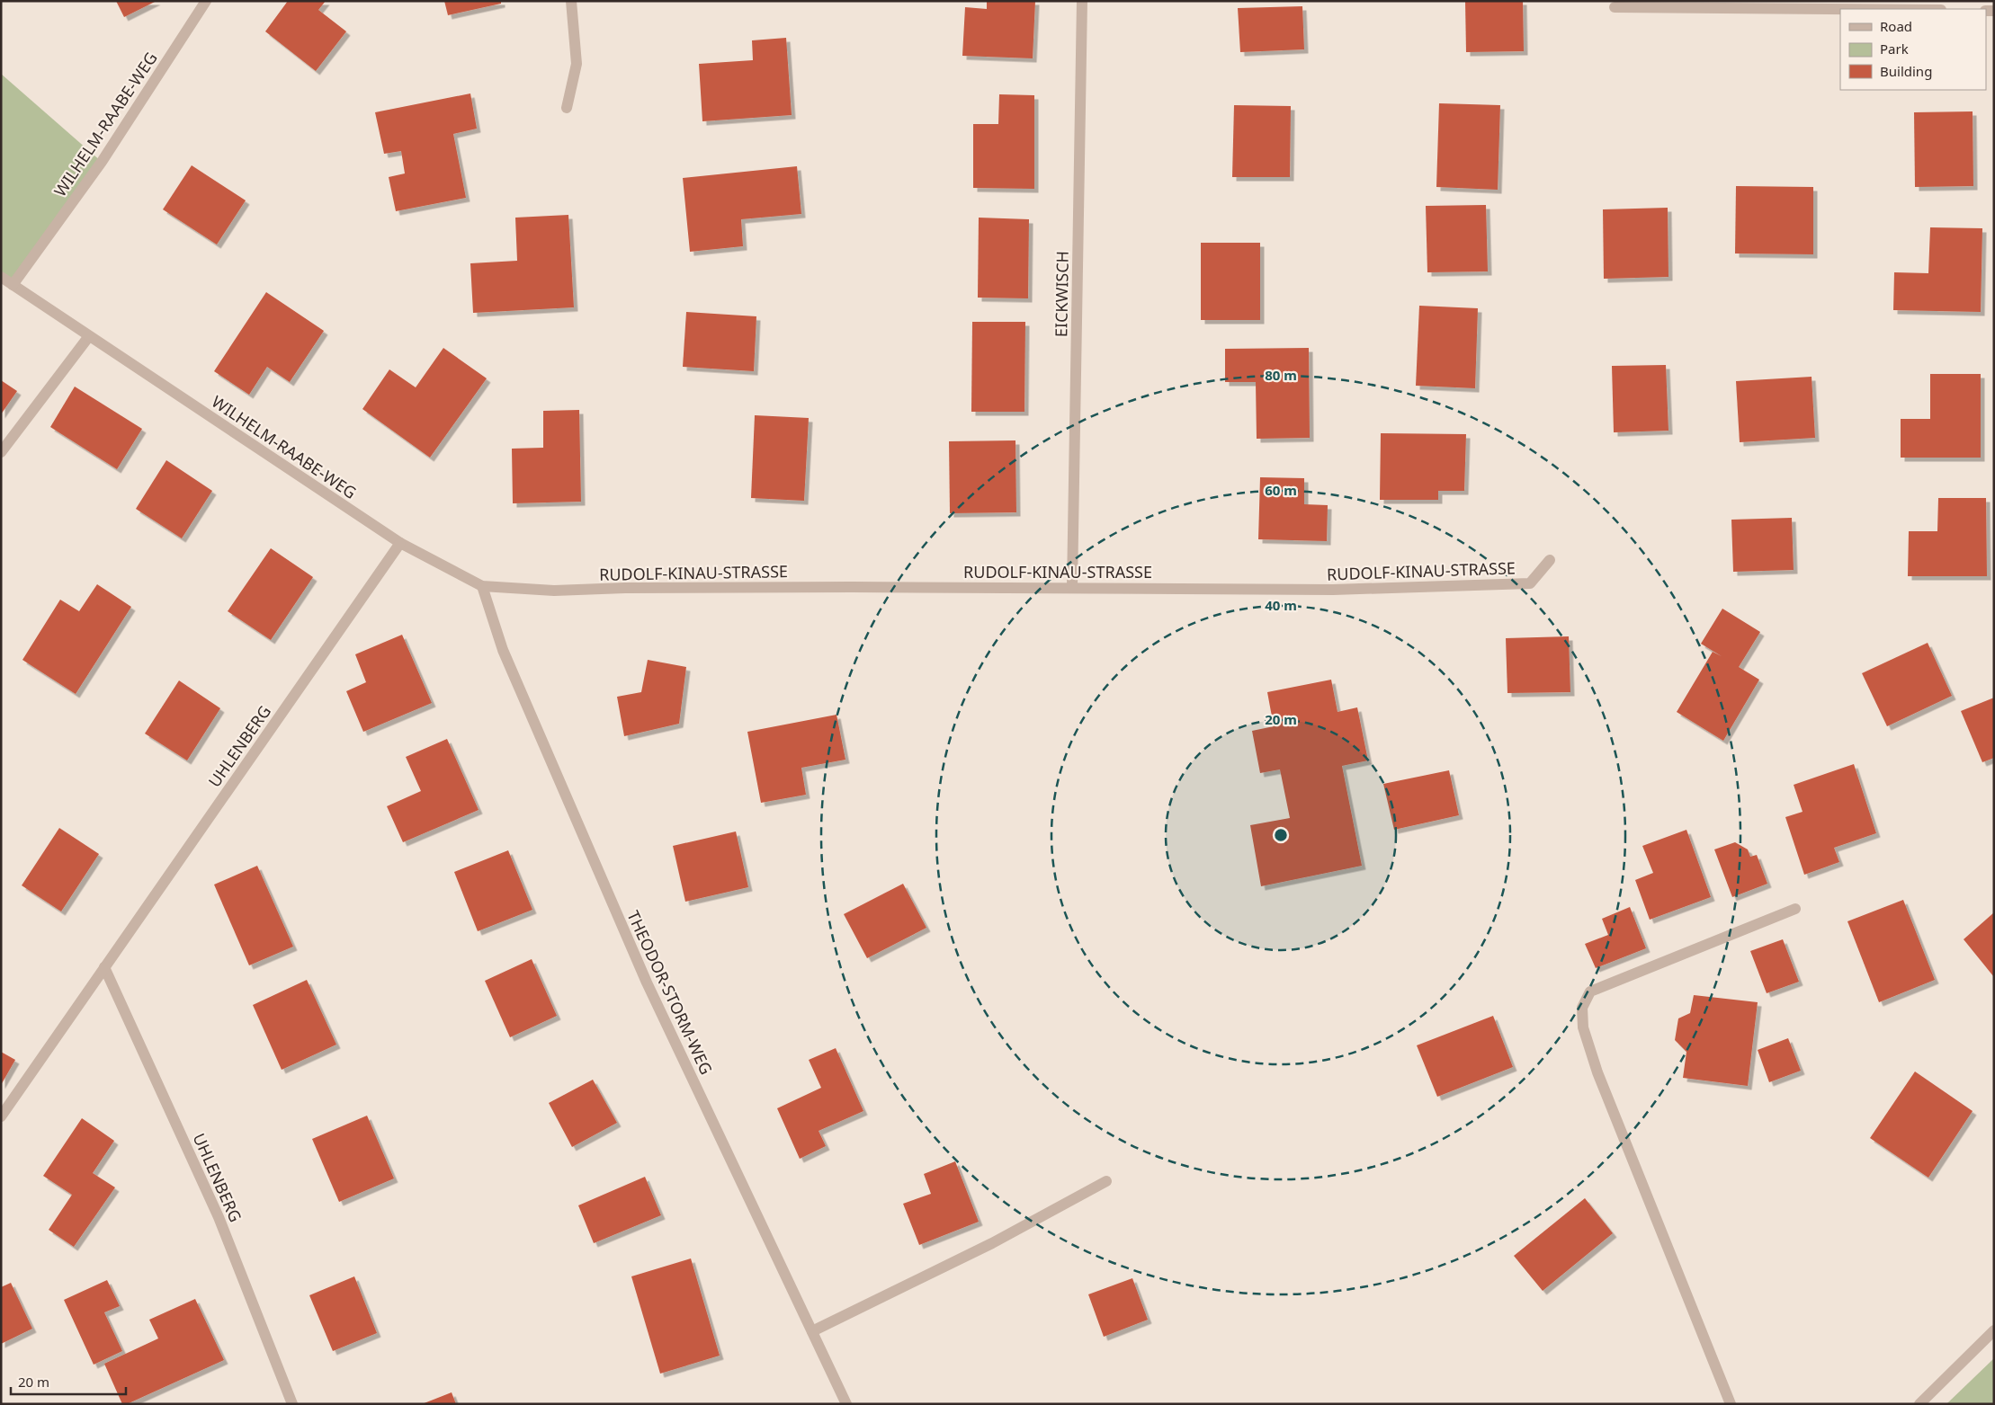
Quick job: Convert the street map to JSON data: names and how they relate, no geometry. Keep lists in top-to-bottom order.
{
  "streets": {
    "street": [
      "WILHELM-RAABE-WEG",
      "EICKWISCH",
      "RUDOLF-KINAU-STRASSE",
      "UHLENBERG",
      "THEODOR-STORM-WEG"
    ]
  },
  "crossings": [
    ["WILHELM-RAABE-WEG", "RUDOLF-KINAU-STRASSE"],
    ["WILHELM-RAABE-WEG", "UHLENBERG"],
    ["WILHELM-RAABE-WEG", "THEODOR-STORM-WEG"],
    ["EICKWISCH", "RUDOLF-KINAU-STRASSE"]
  ],
  "legend": ["Road", "Park", "Building"],
  "scale_bar": "20 m",
  "rings": [
    "80 m",
    "60 m",
    "40 m",
    "20 m"
  ]
}
